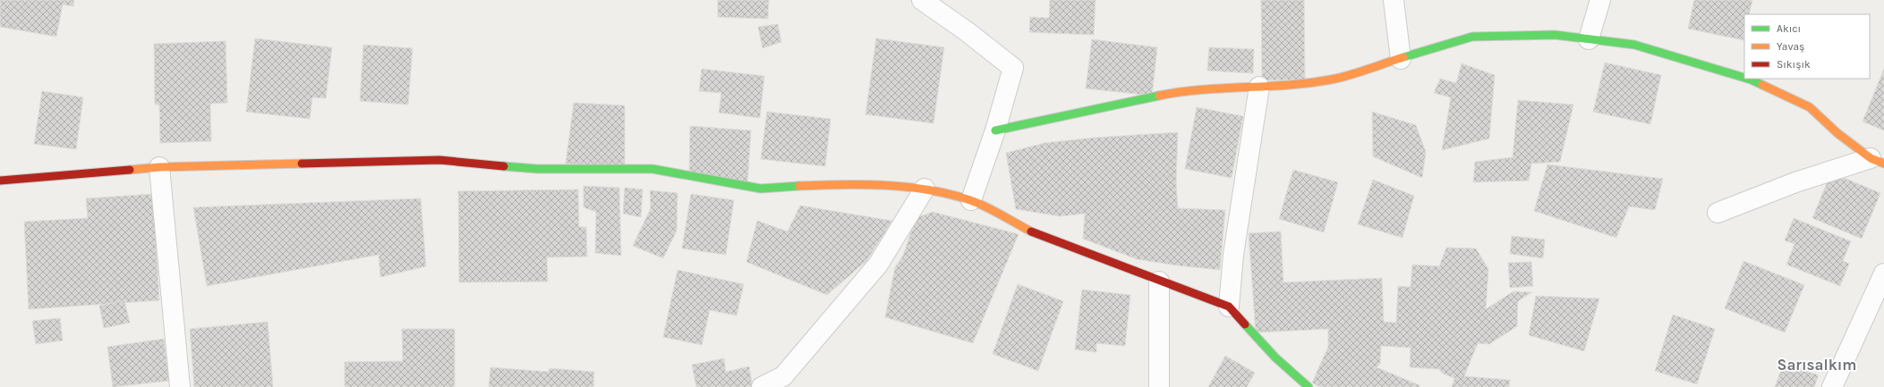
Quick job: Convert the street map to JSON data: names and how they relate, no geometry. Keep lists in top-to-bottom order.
{
  "districts": ["Sarısalkım"],
  "legend": ["Akıcı", "Yavaş", "Sıkışık"]
}
